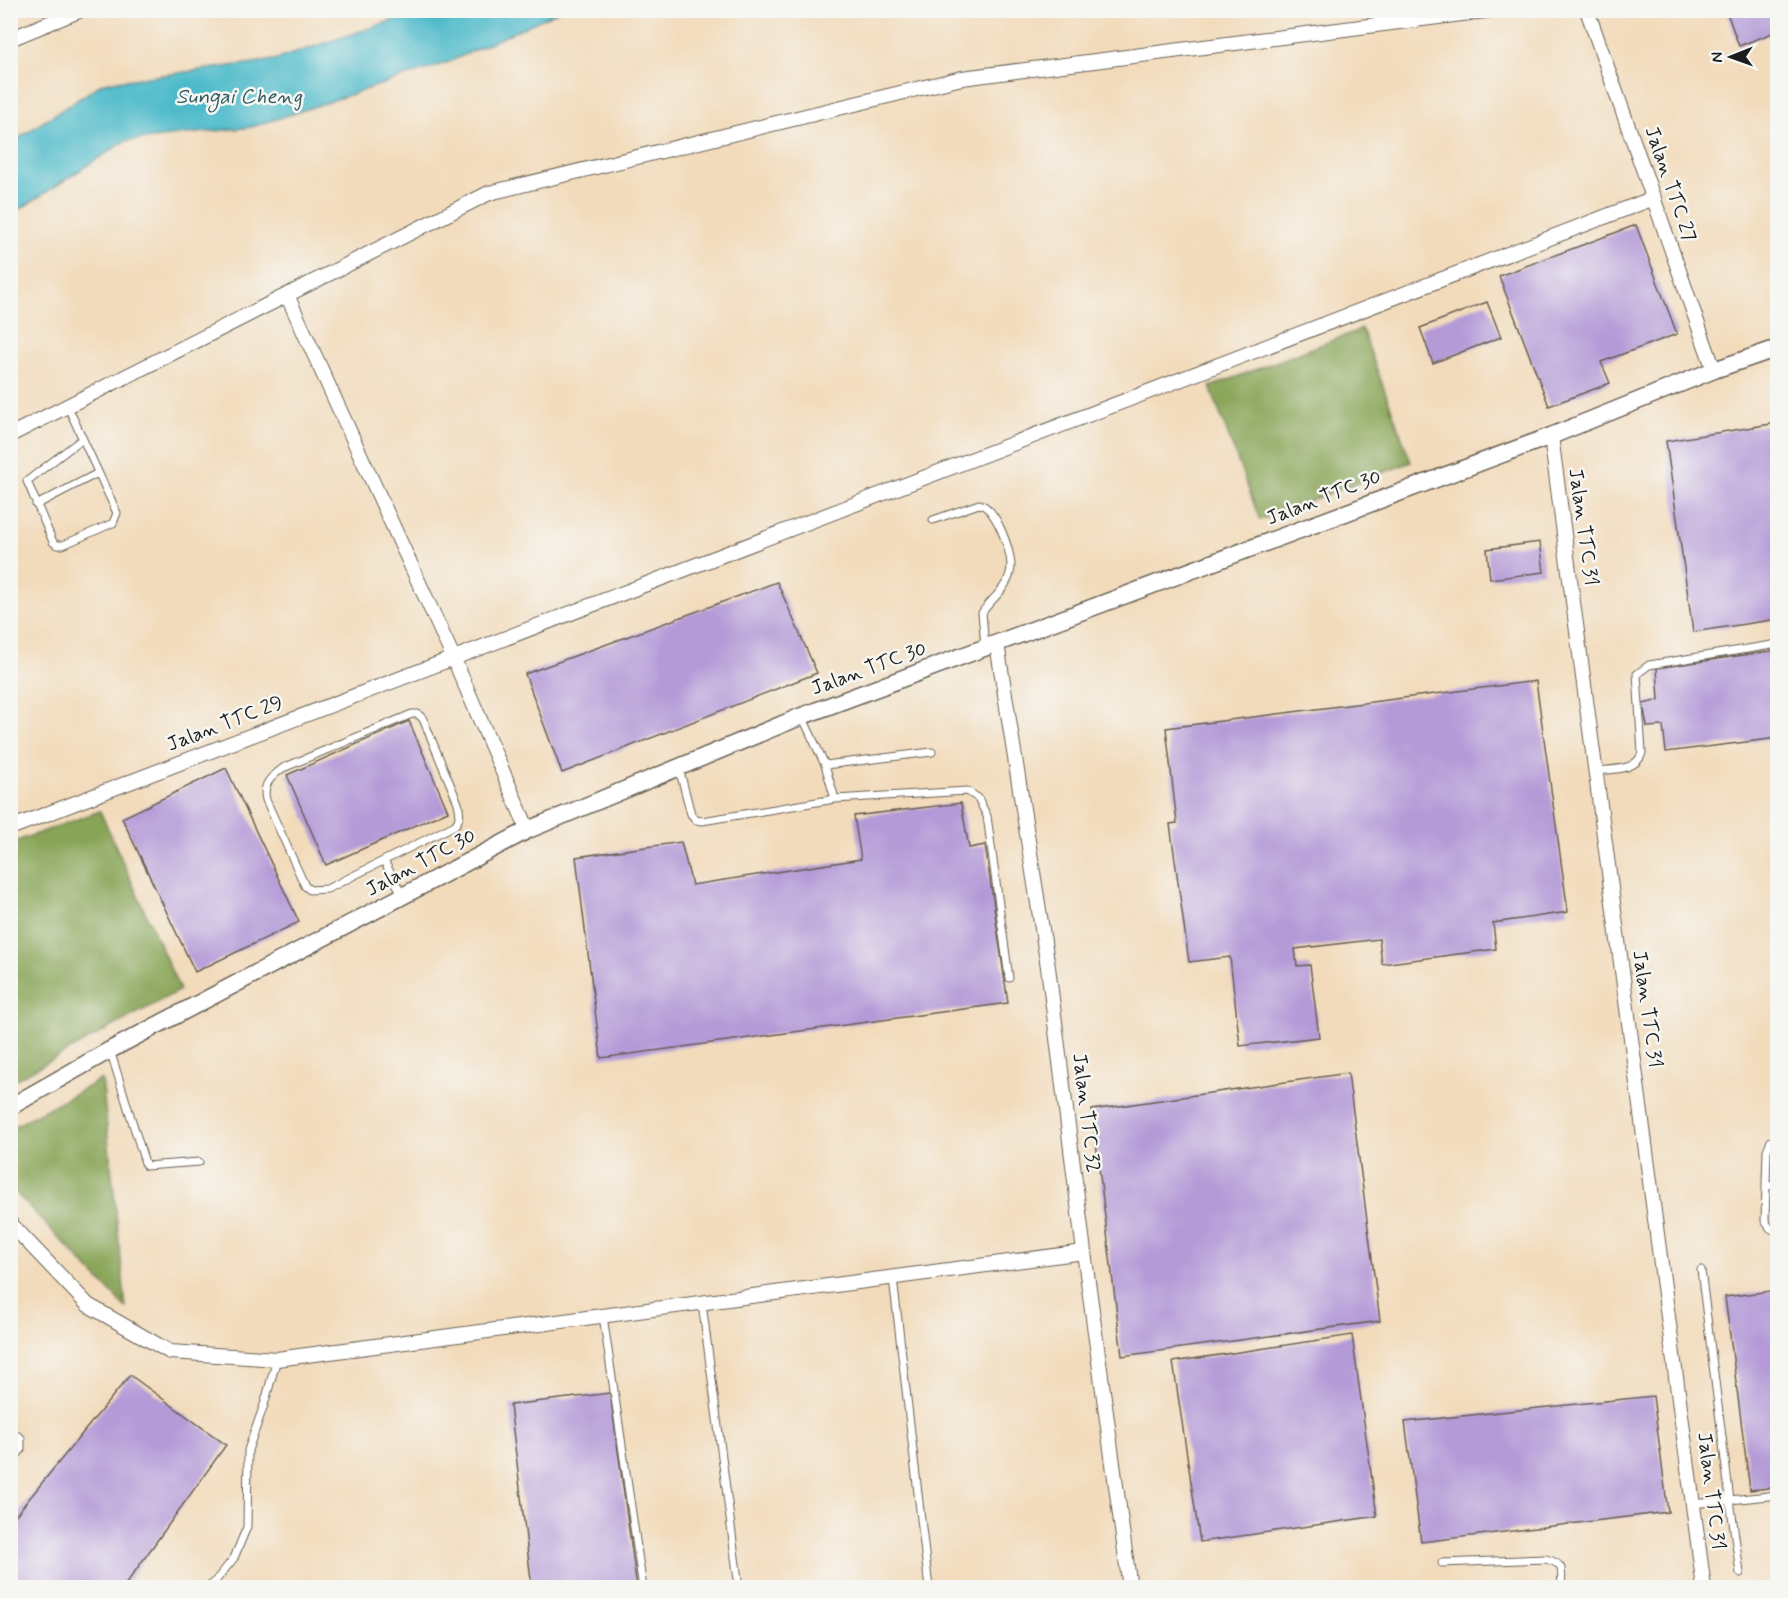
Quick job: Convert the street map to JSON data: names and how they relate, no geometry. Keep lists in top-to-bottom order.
{
  "streets": {
    "street": [
      "Jalan TTC 27",
      "Jalan TTC 30",
      "Jalan TTC 31",
      "Jalan TTC 29",
      "Jalan TTC 32"
    ]
  },
  "crossings": [
    ["Jalan TTC 27", "Jalan TTC 30"],
    ["Jalan TTC 27", "Jalan TTC 29"],
    ["Jalan TTC 30", "Jalan TTC 31"],
    ["Jalan TTC 30", "Jalan TTC 32"]
  ],
  "water": ["Sungai Cheng"],
  "north": "left"
}
